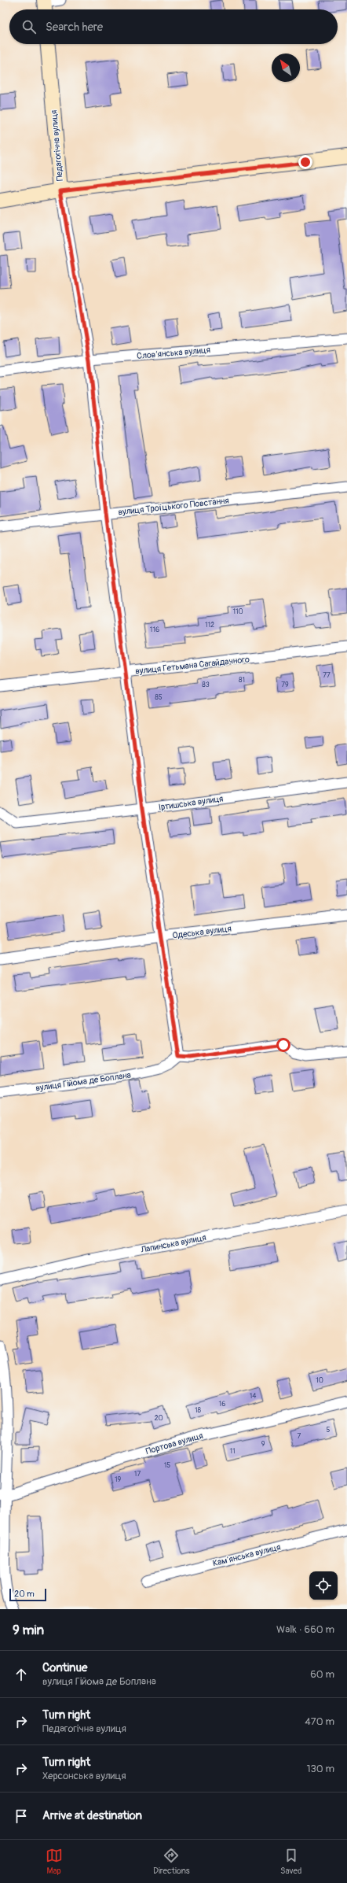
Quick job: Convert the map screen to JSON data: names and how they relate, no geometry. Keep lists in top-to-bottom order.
{
  "streets": {
    "main road": ["Педагогічна вулиця"],
    "street": [
      "Словʼянська вулиця",
      "вулиця Троїцького Повстання",
      "вулиця Гетьмана Сагайдачного",
      "Іртишська вулиця",
      "Одеська вулиця",
      "вулиця Гійома де Боплана",
      "Лапинська вулиця",
      "Портова вулиця",
      "Камʼянська вулиця"
    ]
  },
  "crossings": [
    ["Педагогічна вулиця", "Словʼянська вулиця"],
    ["Педагогічна вулиця", "вулиця Троїцького Повстання"],
    ["Педагогічна вулиця", "вулиця Гетьмана Сагайдачного"],
    ["Педагогічна вулиця", "Іртишська вулиця"],
    ["Педагогічна вулиця", "Одеська вулиця"],
    ["Педагогічна вулиця", "вулиця Гійома де Боплана"]
  ],
  "house_numbers": [
    "110",
    "112",
    "116",
    "77",
    "81",
    "83",
    "79",
    "85",
    "10",
    "14",
    "16",
    "18",
    "20",
    "5",
    "7",
    "9",
    "11",
    "15",
    "17",
    "19"
  ],
  "scale_bar": "20 m",
  "north": "top left",
  "page": {
    "search": "Search here",
    "scale": "20 m",
    "heading": ["9 min", "Walk · 660 m"],
    "list": [
      ["Continue", "вулиця Гійома де Боплана", "60 m"],
      ["Turn right", "Педагогічна вулиця", "470 m"],
      ["Turn right", "Херсонська вулиця", "130 m"],
      "Arrive at destination"
    ],
    "nav": ["Map", "Directions", "Saved"]
  }
}
